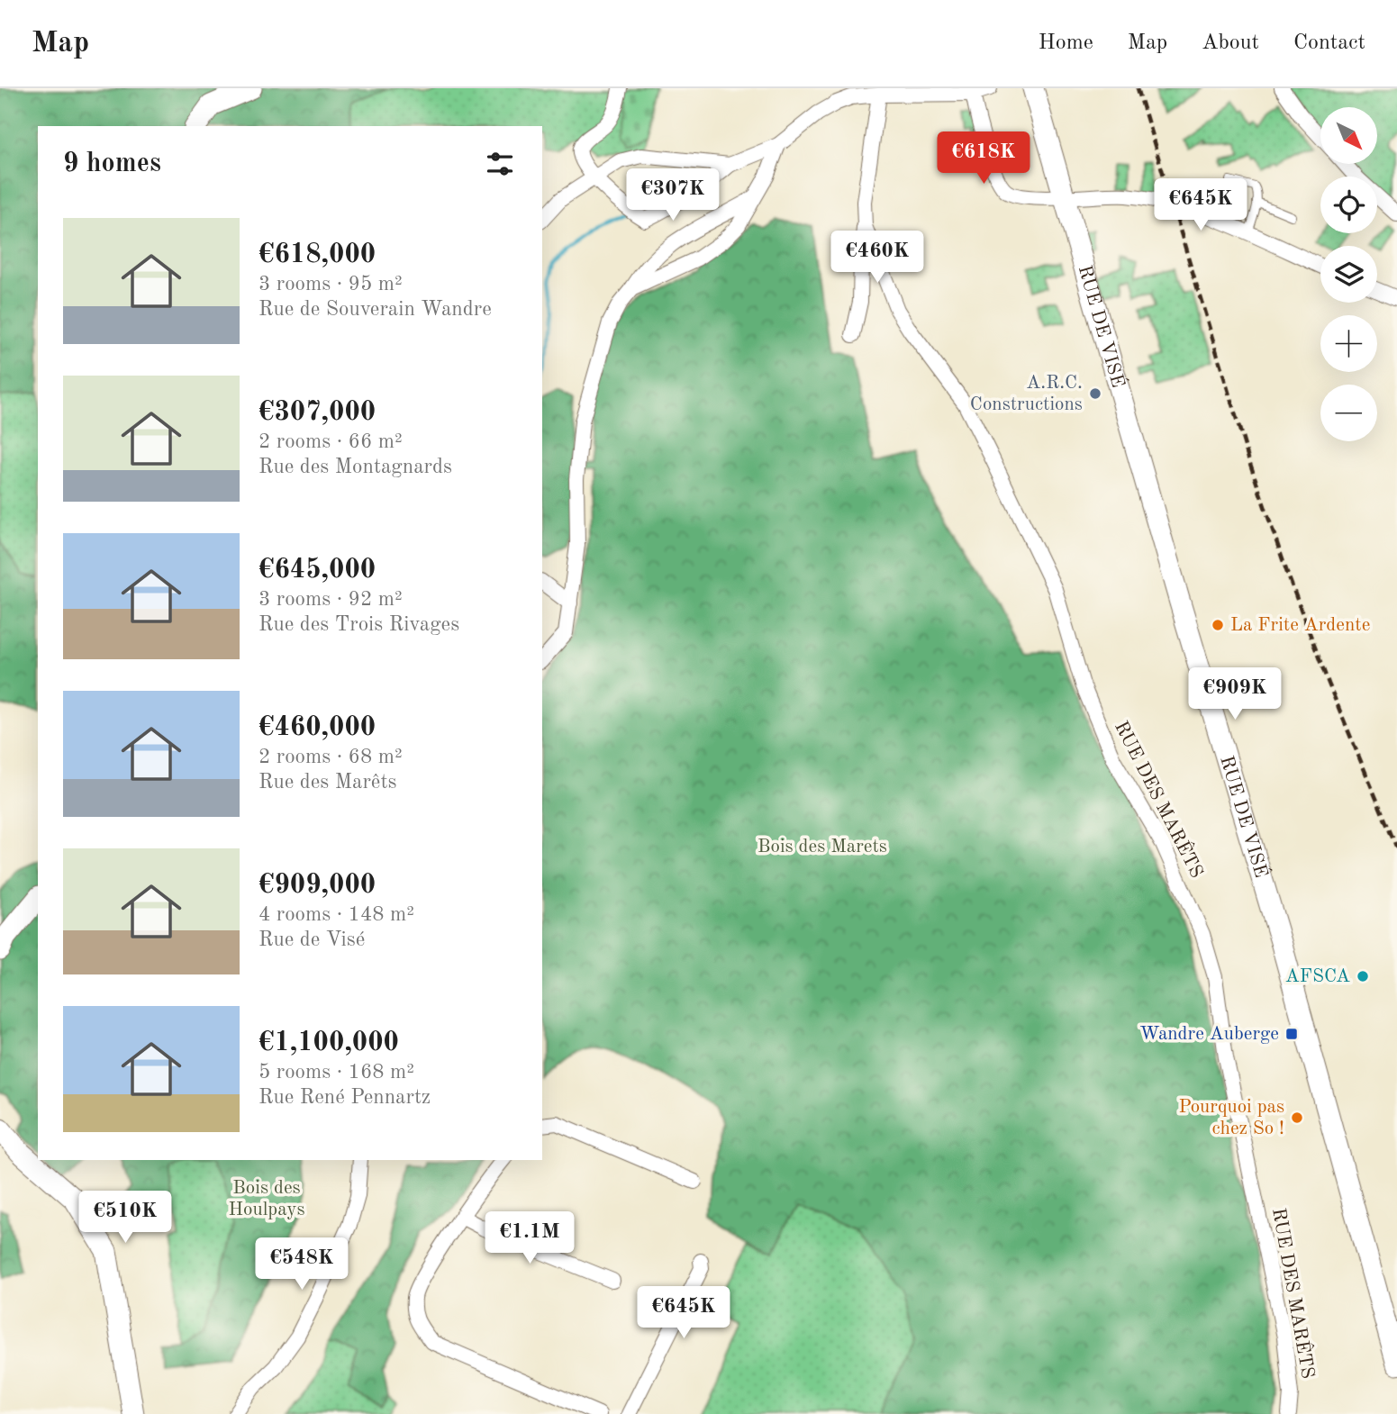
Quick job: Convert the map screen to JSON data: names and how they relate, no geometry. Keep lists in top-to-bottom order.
{
  "streets": {
    "street": ["RUE DE VISÉ", "RUE DES MARÊTS"]
  },
  "parks": ["Bois des Marets", "Bois des Houlpays"],
  "places": {
    "other": [
      "A.R.C. Constructions",
      "La Frite Ardente",
      "AFSCA",
      "Pourquoi pas chez So !"
    ],
    "transit": ["Wandre Auberge"]
  },
  "north": "bottom right",
  "page": {
    "header": "Map",
    "nav": [
      "Home",
      "Map",
      "About",
      "Contact"
    ],
    "map_buttons": ["+", "−"],
    "heading": "9 homes",
    "price": [
      "€618K",
      "€307K",
      "€645K",
      "€460K",
      "€909K",
      "€510K",
      "€1.1M",
      "€548K",
      "€645K"
    ],
    "list": [
      {
        "name": "€618,000",
        "note": "3 rooms · 95 m² · Rue de Souverain Wandre"
      },
      {
        "name": "€307,000",
        "note": "2 rooms · 66 m² · Rue des Montagnards"
      },
      {
        "name": "€645,000",
        "note": "3 rooms · 92 m² · Rue des Trois Rivages"
      },
      {
        "name": "€460,000",
        "note": "2 rooms · 68 m² · Rue des Marêts"
      },
      {
        "name": "€909,000",
        "note": "4 rooms · 148 m² · Rue de Visé"
      },
      {
        "name": "€1,100,000",
        "note": "5 rooms · 168 m² · Rue René Pennartz"
      }
    ]
  }
}
